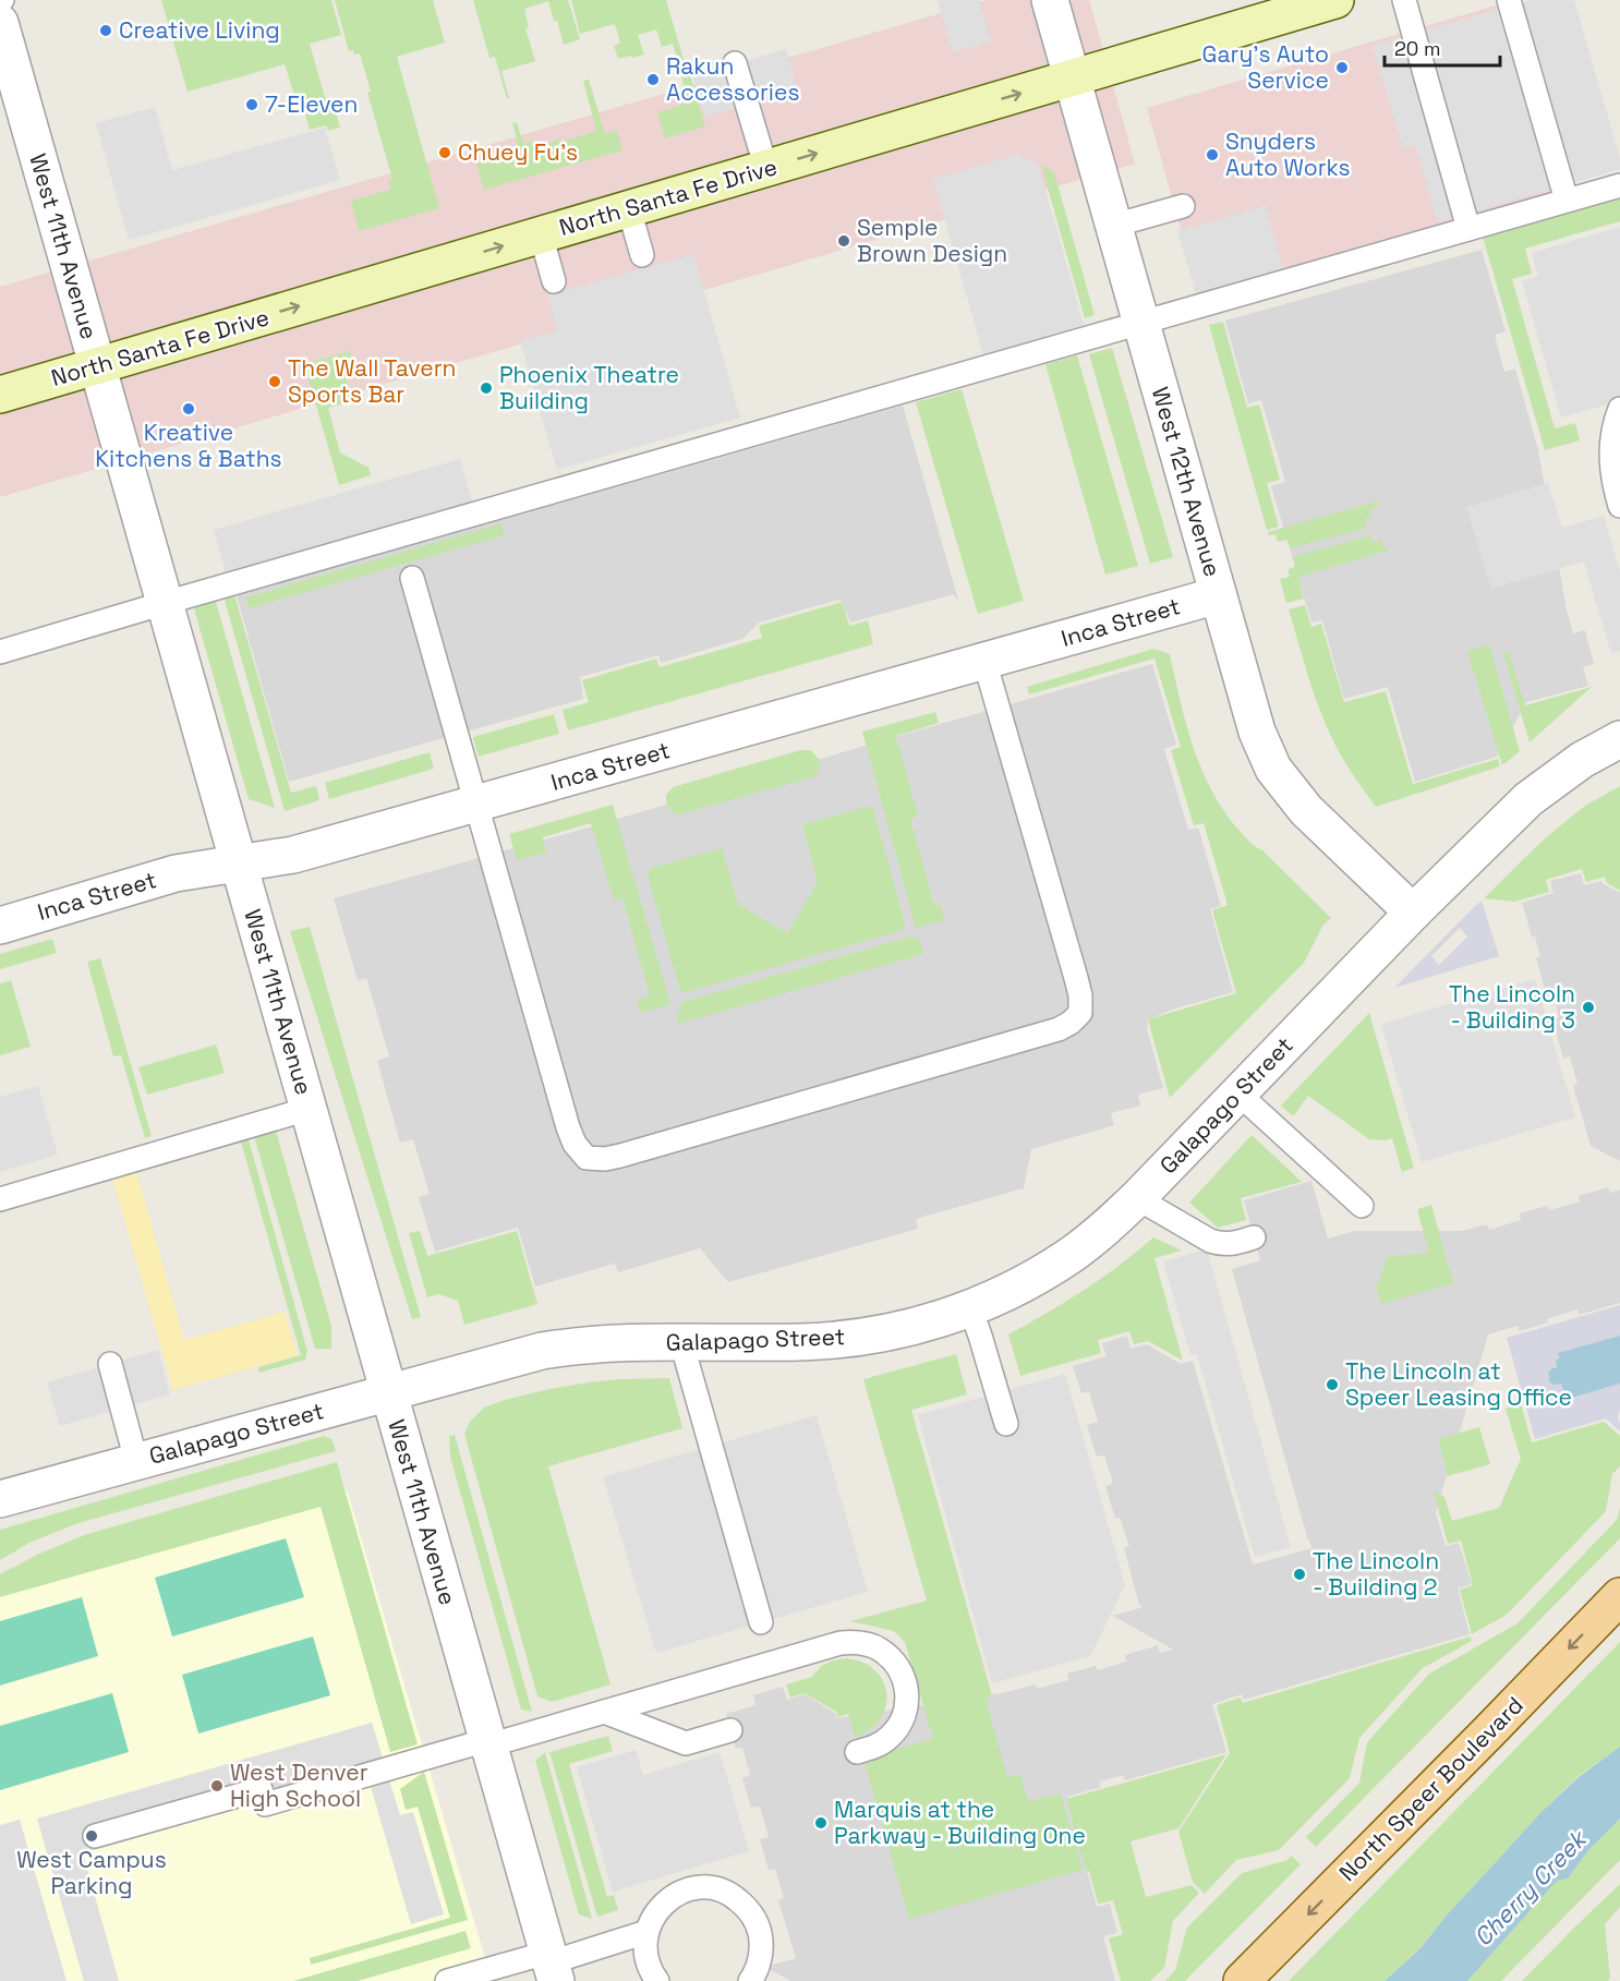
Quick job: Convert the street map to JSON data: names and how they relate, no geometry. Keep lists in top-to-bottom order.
{
  "streets": {
    "main road": ["North Santa Fe Drive", "North Speer Boulevard"],
    "street": [
      "West 11th Avenue",
      "West 12th Avenue",
      "Inca Street",
      "Galapago Street"
    ]
  },
  "crossings": [
    ["North Santa Fe Drive", "West 11th Avenue"],
    ["North Santa Fe Drive", "West 12th Avenue"],
    ["West 11th Avenue", "Inca Street"],
    ["West 11th Avenue", "Galapago Street"],
    ["West 12th Avenue", "Inca Street"],
    ["West 12th Avenue", "Galapago Street"]
  ],
  "one_way": ["North Santa Fe Drive", "North Speer Boulevard"],
  "water": ["Cherry Creek"],
  "places": [
    "Creative Living",
    "Gary's Auto Service",
    "Rakun Accessories",
    "7-Eleven",
    "Chuey Fu’s",
    "Snyders Auto Works",
    "Semple Brown Design",
    "The Wall Tavern Sports Bar",
    "Phoenix Theatre Building",
    "Kreative Kitchens & Baths",
    "The Lincoln - Building 3",
    "The Lincoln at Speer Leasing Office",
    "The Lincoln - Building 2",
    "West Denver High School",
    "Marquis at the Parkway - Building One",
    "West Campus Parking"
  ],
  "scale_bar": "20 m"
}
